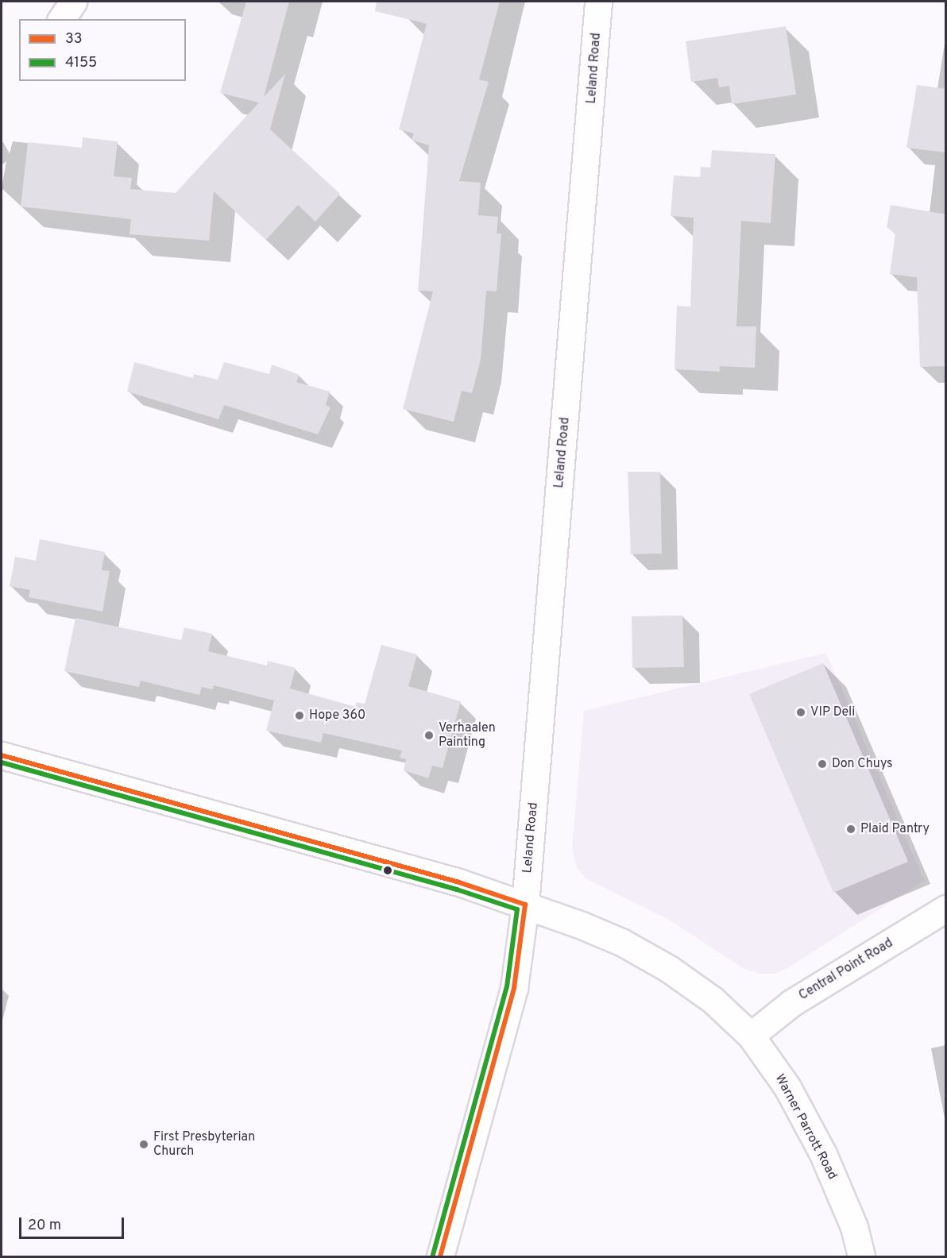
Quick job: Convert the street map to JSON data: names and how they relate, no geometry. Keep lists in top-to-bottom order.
{
  "streets": {
    "main road": ["Leland Road", "Central Point Road", "Warner Parrott Road"]
  },
  "crossings": [
    ["Leland Road", "Warner Parrott Road"],
    ["Central Point Road", "Warner Parrott Road"]
  ],
  "places": [
    "VIP Deli",
    "Hope 360",
    "Verhaalen Painting",
    "Don Chuys",
    "Plaid Pantry",
    "First Presbyterian Church"
  ],
  "lines": ["transit line 33", "transit line 4155"],
  "legend": ["33", "4155"],
  "scale_bar": "20 m"
}
